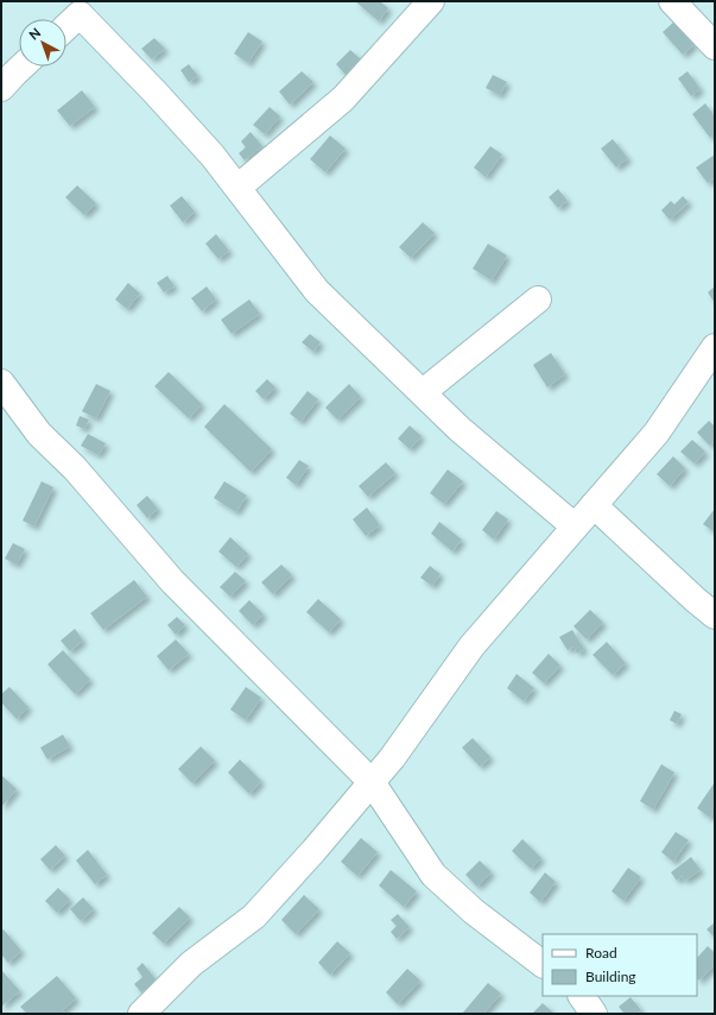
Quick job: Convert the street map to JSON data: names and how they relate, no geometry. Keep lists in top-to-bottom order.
{
  "legend": ["Road", "Building"],
  "north": "top left"
}
